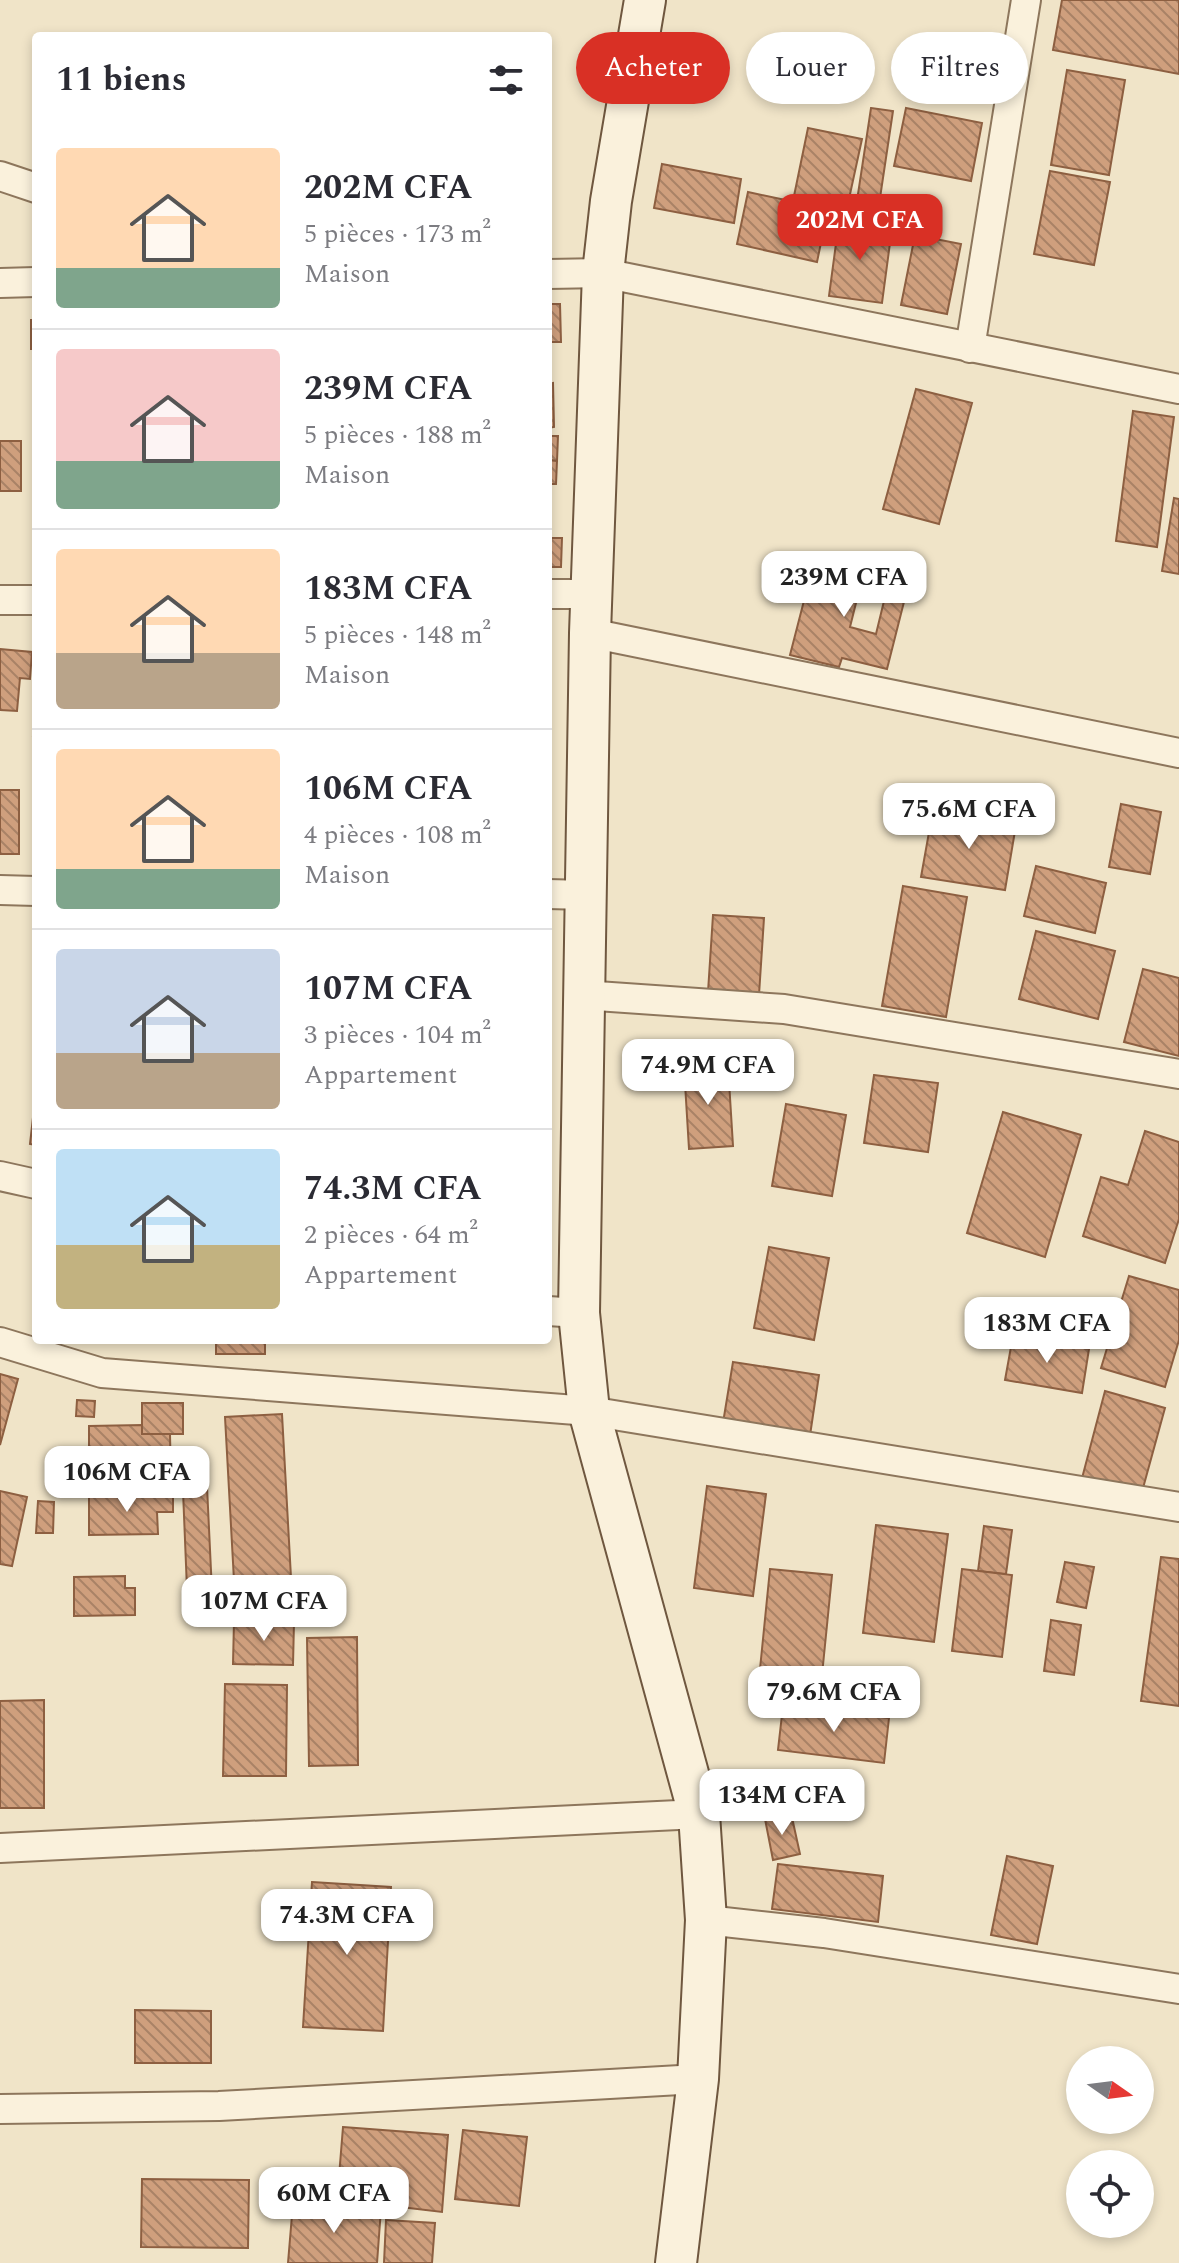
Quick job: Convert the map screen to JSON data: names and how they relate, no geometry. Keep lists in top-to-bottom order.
{
  "north": "right",
  "page": {
    "chip": ["Acheter", "Louer", "Filtres"],
    "heading": "11 biens",
    "list": [
      {
        "name": "202M CFA",
        "note": "5 pièces · 173 m² · Maison"
      },
      {
        "name": "239M CFA",
        "note": "5 pièces · 188 m² · Maison"
      },
      {
        "name": "183M CFA",
        "note": "5 pièces · 148 m² · Maison"
      },
      {
        "name": "106M CFA",
        "note": "4 pièces · 108 m² · Maison"
      },
      {
        "name": "107M CFA",
        "note": "3 pièces · 104 m² · Appartement"
      },
      {
        "name": "74.3M CFA",
        "note": "2 pièces · 64 m² · Appartement"
      }
    ],
    "price": [
      "202M CFA",
      "239M CFA",
      "75.6M CFA",
      "74.9M CFA",
      "183M CFA",
      "106M CFA",
      "107M CFA",
      "79.6M CFA",
      "134M CFA",
      "74.3M CFA",
      "60M CFA"
    ]
  }
}
